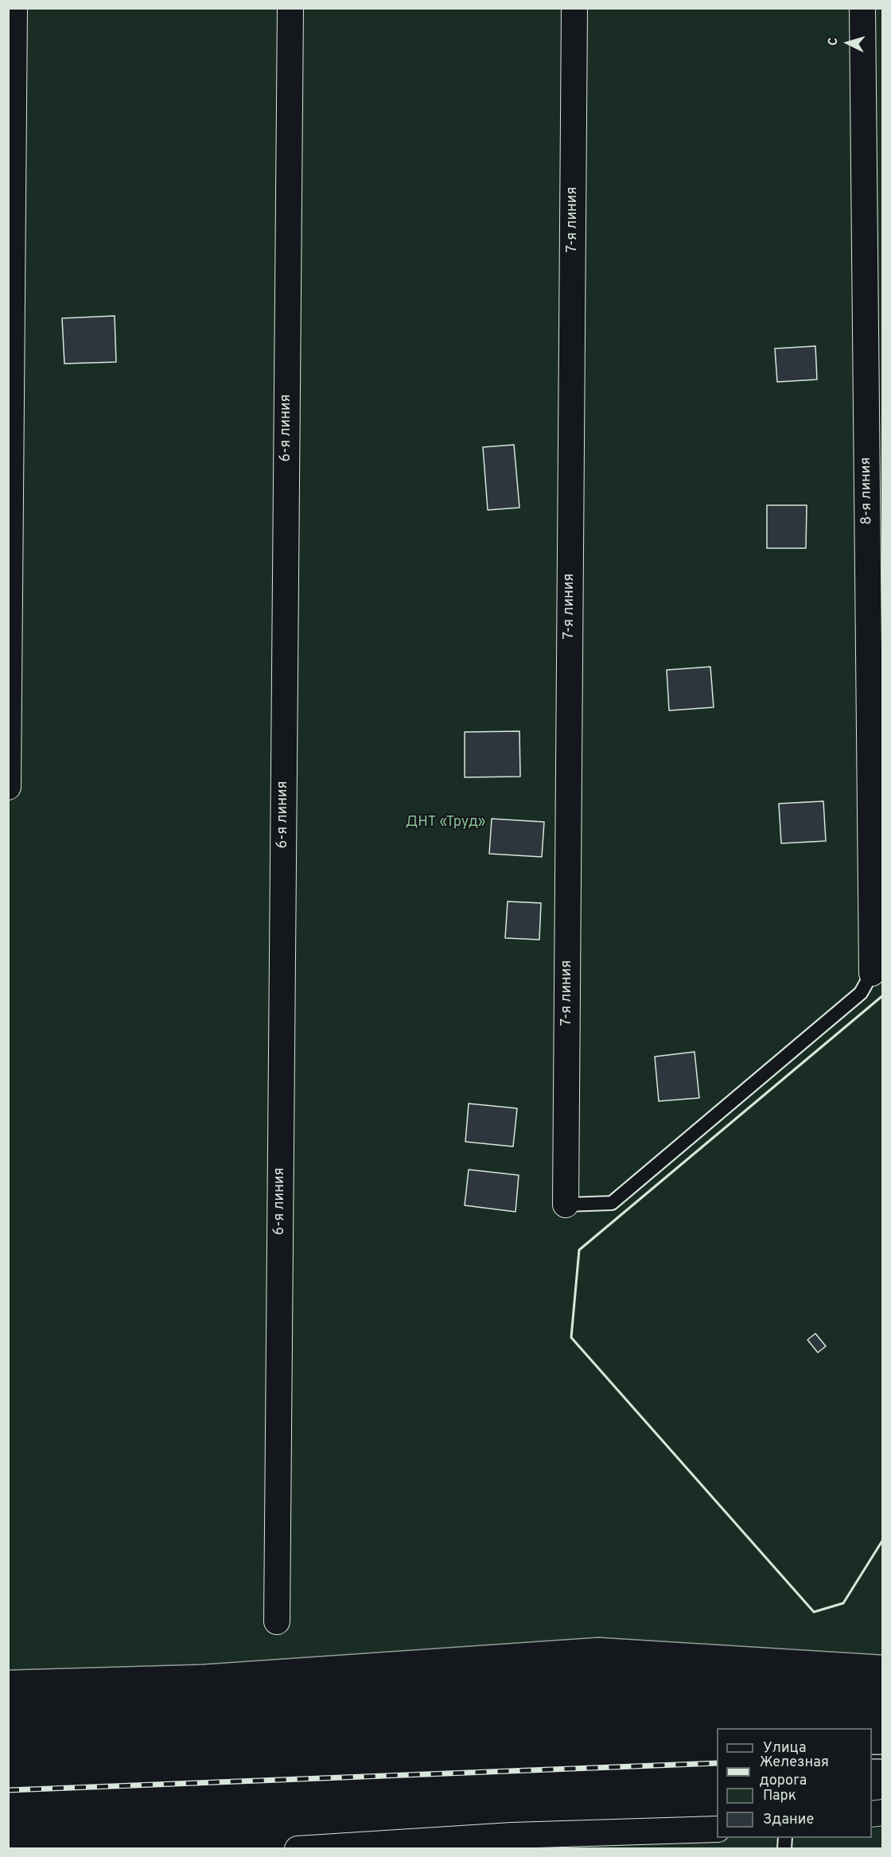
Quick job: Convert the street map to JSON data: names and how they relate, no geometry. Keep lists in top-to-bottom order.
{
  "streets": {
    "street": ["7-я линия", "6-я линия", "8-я линия"]
  },
  "parks": ["ДНТ «Труд»"],
  "legend": [
    "Улица",
    "Железная дорога",
    "Парк",
    "Здание"
  ],
  "north": "left"
}
